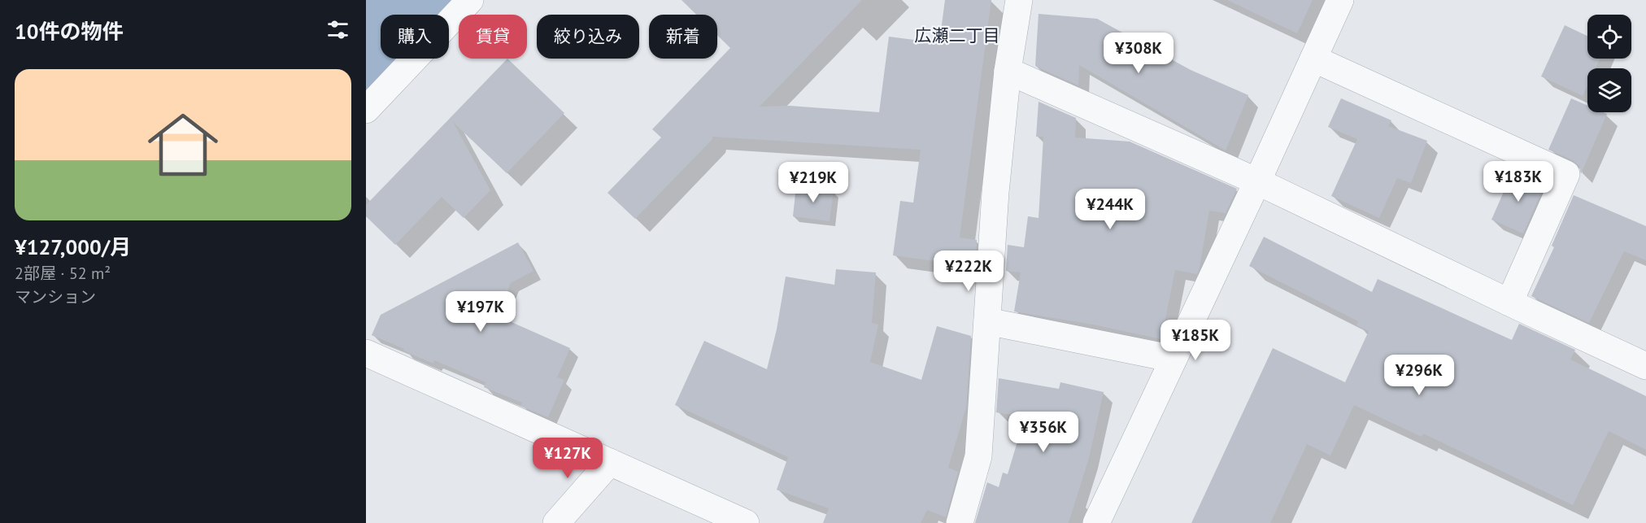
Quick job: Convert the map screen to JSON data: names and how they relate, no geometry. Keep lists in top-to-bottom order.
{
  "districts": ["広瀬二丁目"],
  "page": {
    "heading": "10件の物件",
    "chip": [
      "購入",
      "賃貸",
      "絞り込み",
      "新着"
    ],
    "price": [
      "¥308K",
      "¥183K",
      "¥219K",
      "¥244K",
      "¥222K",
      "¥197K",
      "¥185K",
      "¥296K",
      "¥356K",
      "¥127K"
    ],
    "list": [
      {
        "name": "¥127,000/月",
        "note": "2部屋 · 52 m² · マンション"
      }
    ]
  }
}
